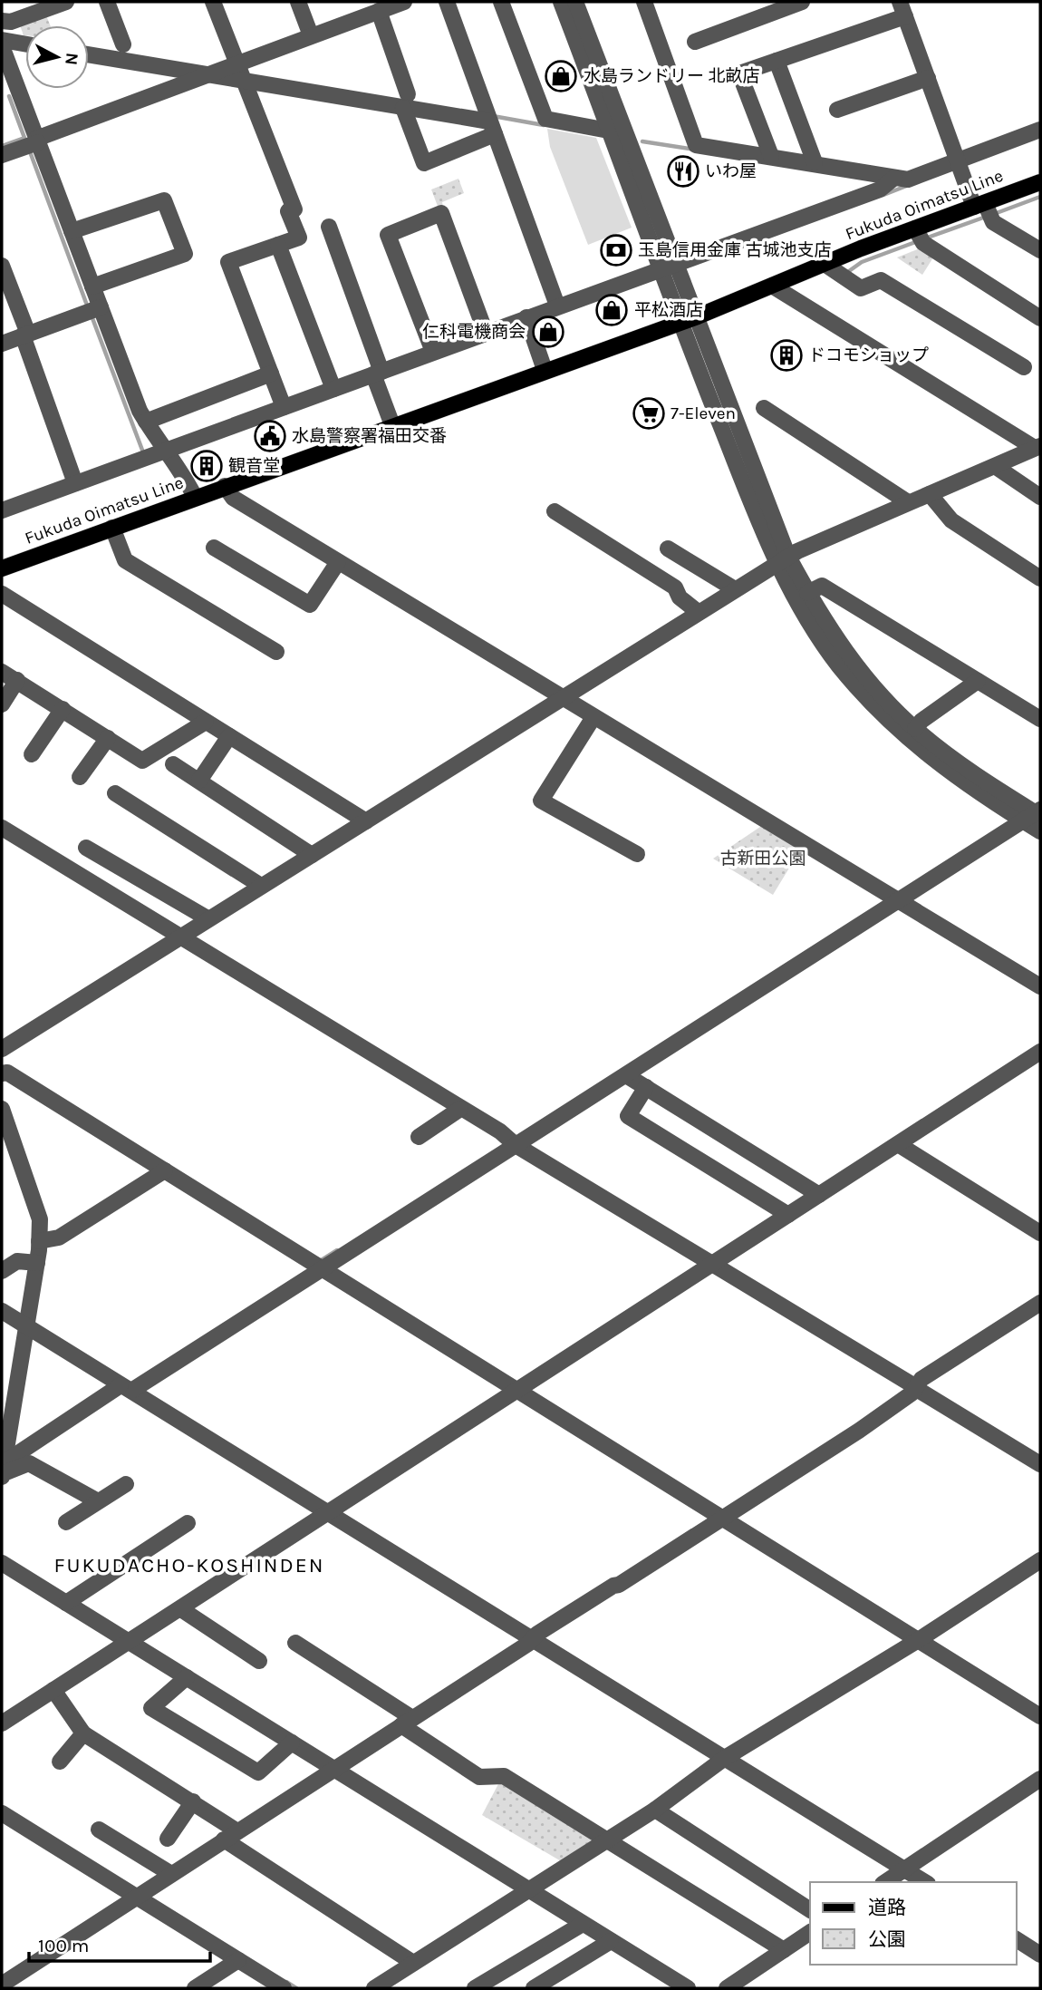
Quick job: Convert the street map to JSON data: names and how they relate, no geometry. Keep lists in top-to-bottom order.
{
  "streets": {
    "main road": ["Fukuda Oimatsu Line"]
  },
  "districts": ["FUKUDACHO-KOSHINDEN"],
  "parks": ["古新田公園"],
  "places": {
    "shop": ["水島ランドリー 北畝店", "平松酒店", "仁科電機商会"],
    "restaurant": ["いわ屋"],
    "bank": ["玉島信用金庫 古城池支店"],
    "building": ["ドコモショップ", "観音堂"],
    "supermarket": ["7-Eleven"],
    "public building": ["水島警察署福田交番"]
  },
  "legend": ["道路", "公園"],
  "scale_bar": "100 m",
  "north": "right"
}
